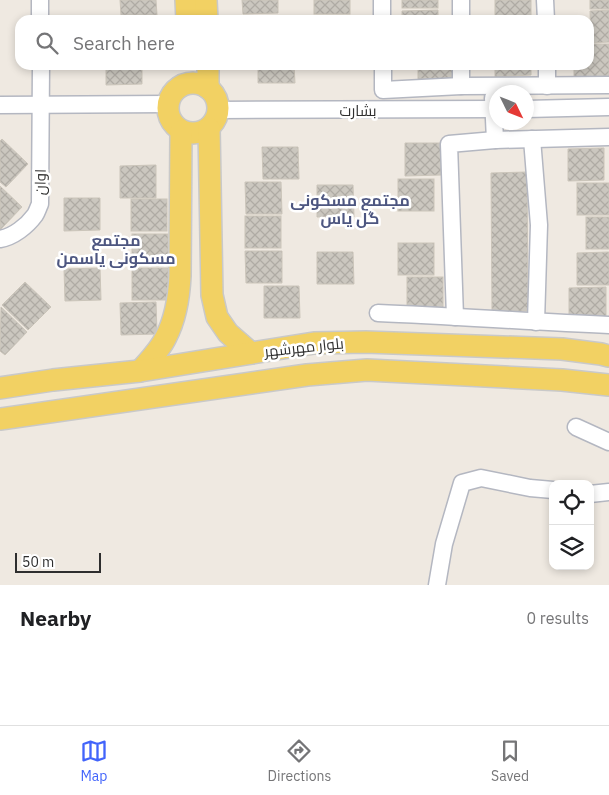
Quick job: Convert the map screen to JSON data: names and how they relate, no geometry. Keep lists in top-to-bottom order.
{
  "streets": {
    "main road": ["بلوار مهرشهر"],
    "street": ["بشارت", "اوان"]
  },
  "districts": ["مجتمع مسکونی گل یاس", "مجتمع مسکونی یاسمن"],
  "scale_bar": "50 m",
  "north": "bottom right",
  "page": {
    "search": "Search here",
    "scale": "50 m",
    "heading": ["Nearby", "0 results"],
    "nav": ["Map", "Directions", "Saved"]
  }
}
